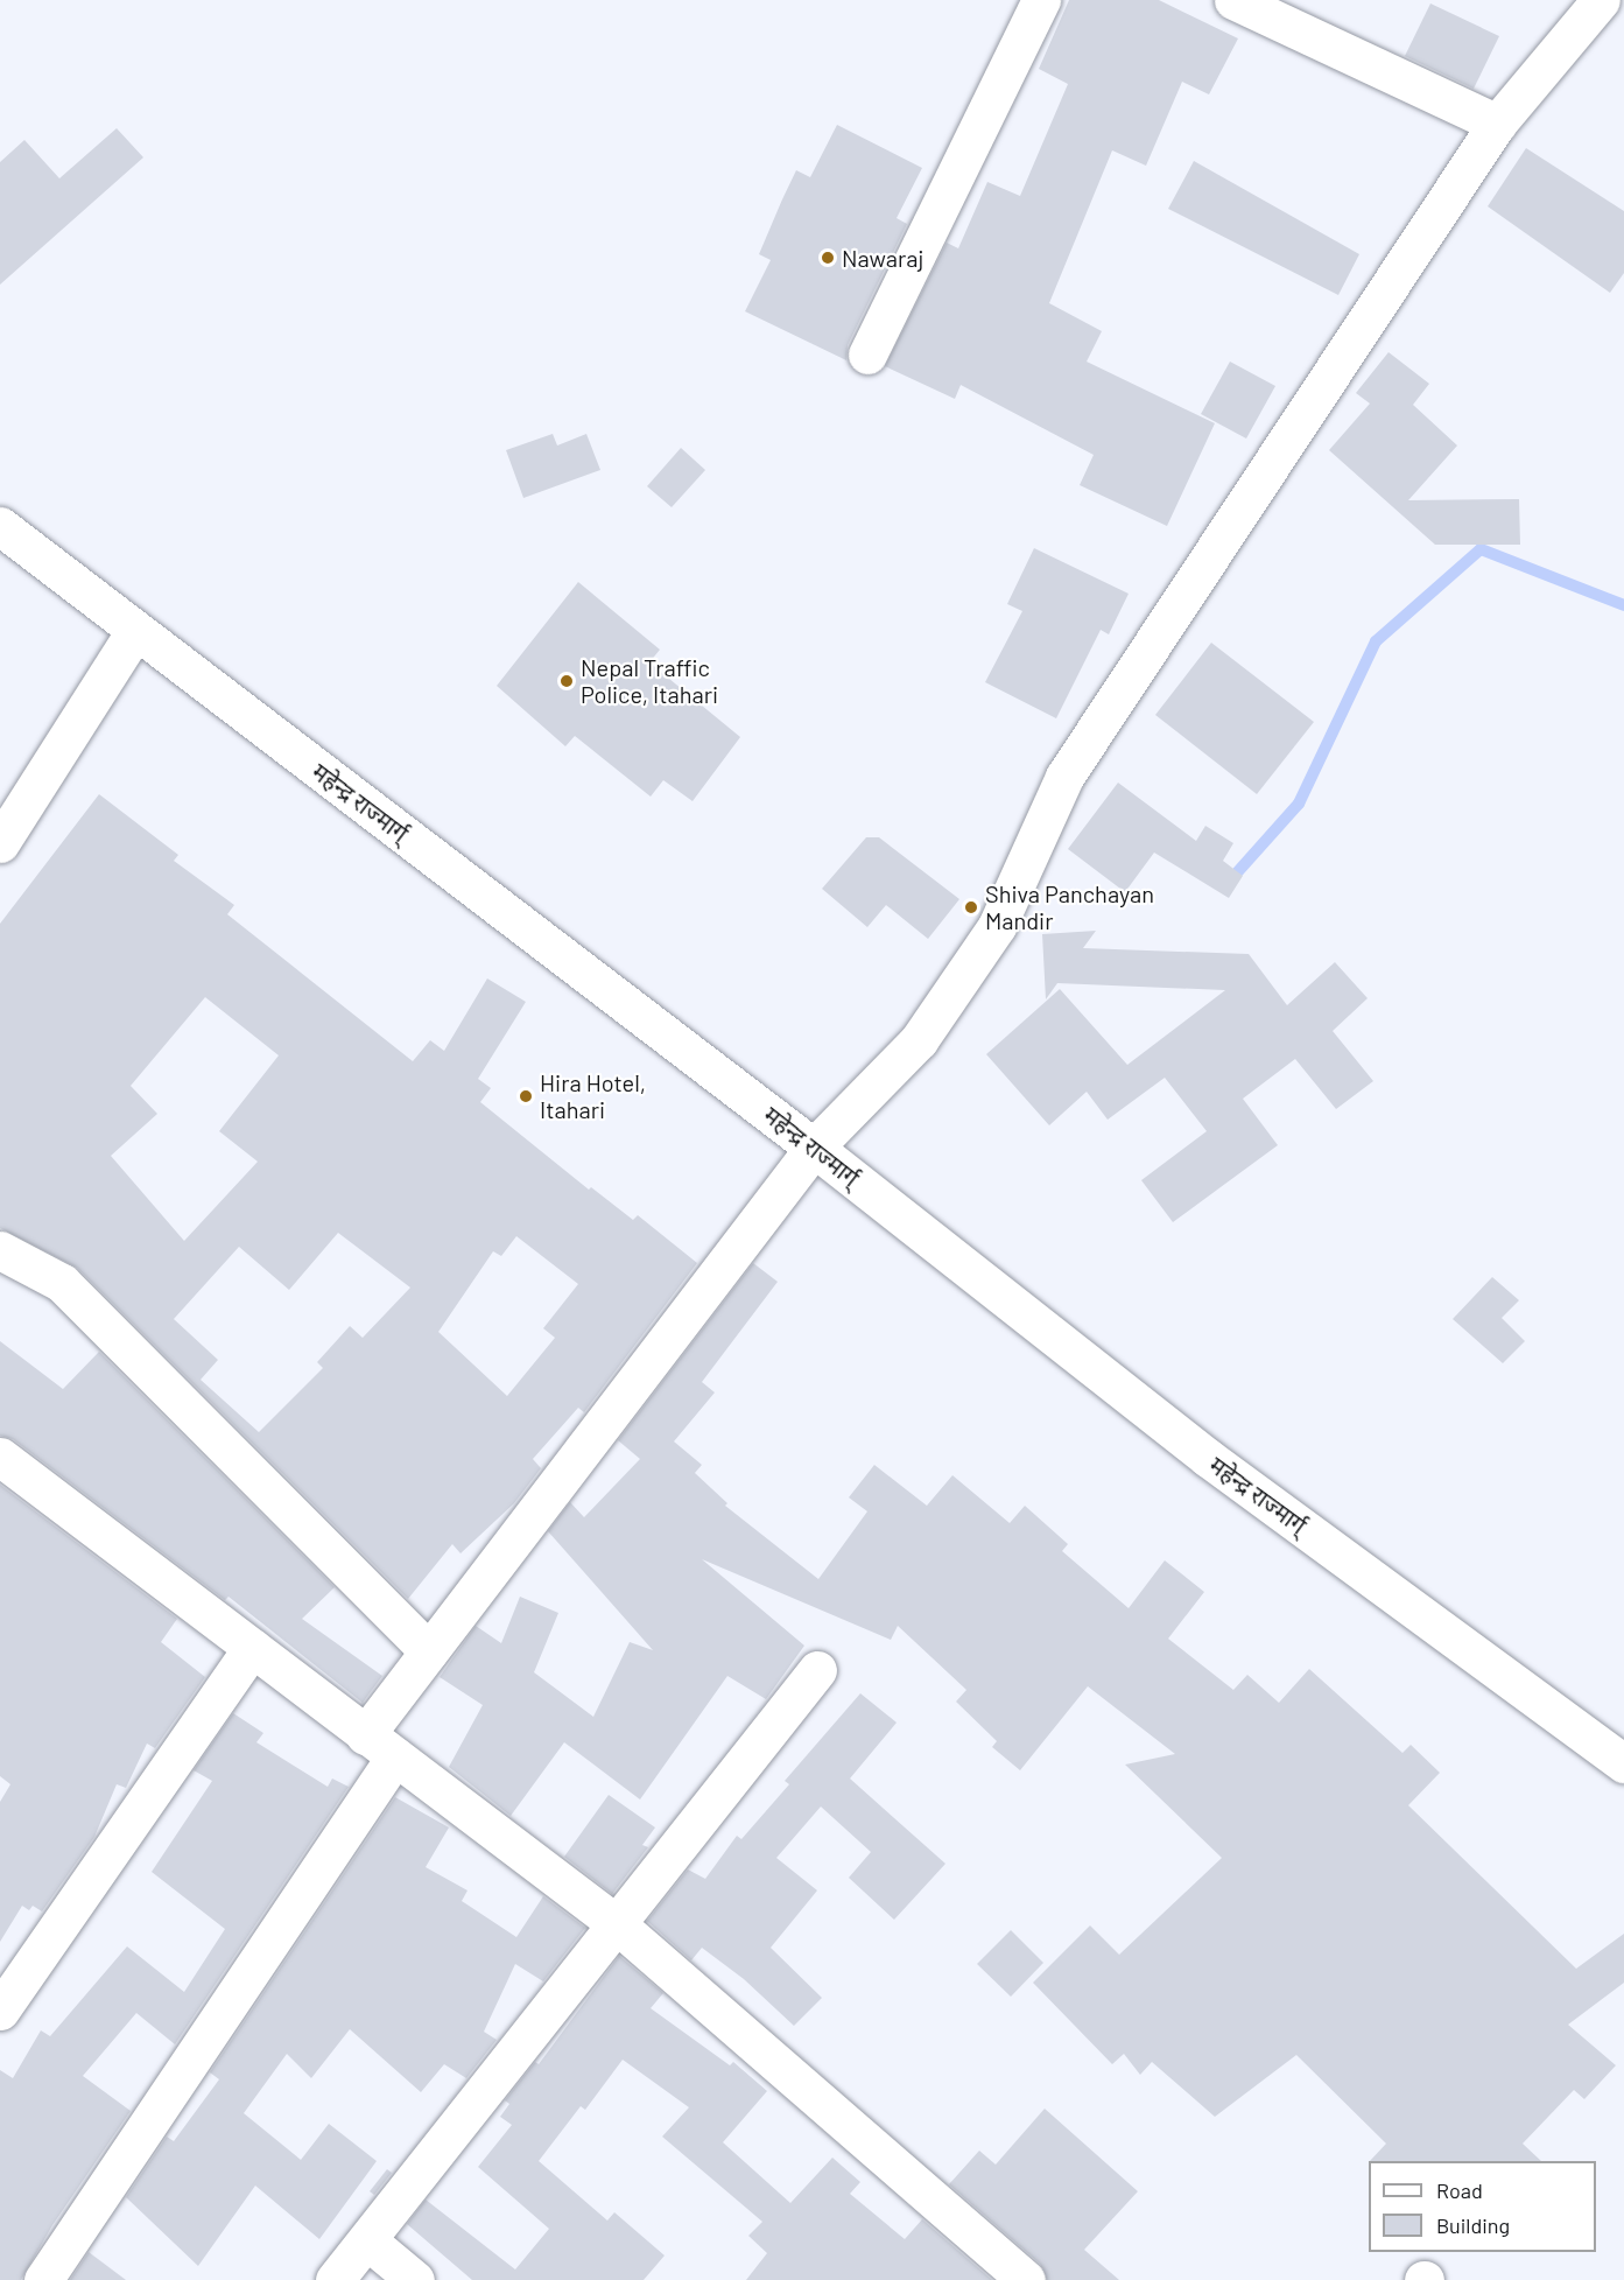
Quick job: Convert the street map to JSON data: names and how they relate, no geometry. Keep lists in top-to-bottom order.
{
  "streets": {
    "main road": ["महेन्द्र राज्मार्ग्"]
  },
  "places": [
    "Nawaraj",
    "Nepal Traffic Police, Itahari",
    "Shiva Panchayan Mandir",
    "Hira Hotel, Itahari"
  ],
  "legend": ["Road", "Building"]
}
